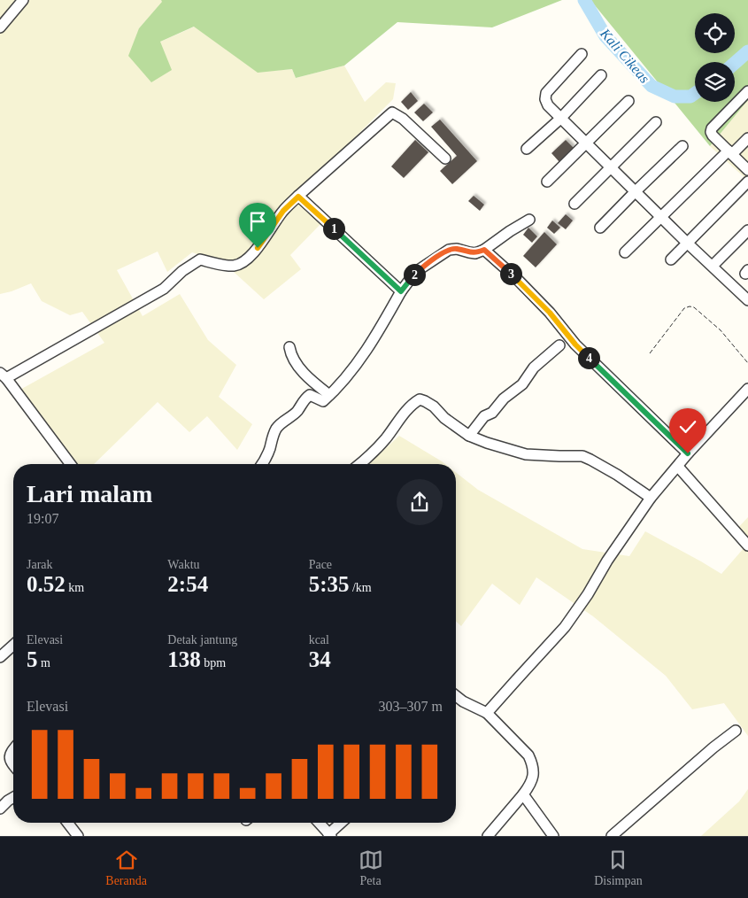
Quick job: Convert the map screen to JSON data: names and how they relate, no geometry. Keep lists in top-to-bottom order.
{
  "water": ["Kali Cikeas"],
  "page": {
    "pins": [
      "1",
      "3",
      "2",
      "4"
    ],
    "heading": ["Lari malam", "19:07"],
    "stats": [
      ["Jarak", "0.52 km"],
      ["Waktu", "2:54"],
      ["Pace", "5:35 /km"],
      ["Elevasi", "5 m"],
      ["Detak jantung", "138 bpm"],
      ["kcal", "34"]
    ],
    "chart": ["Elevasi", "303–307 m"],
    "tabs": ["Beranda", "Peta", "Disimpan"]
  }
}
